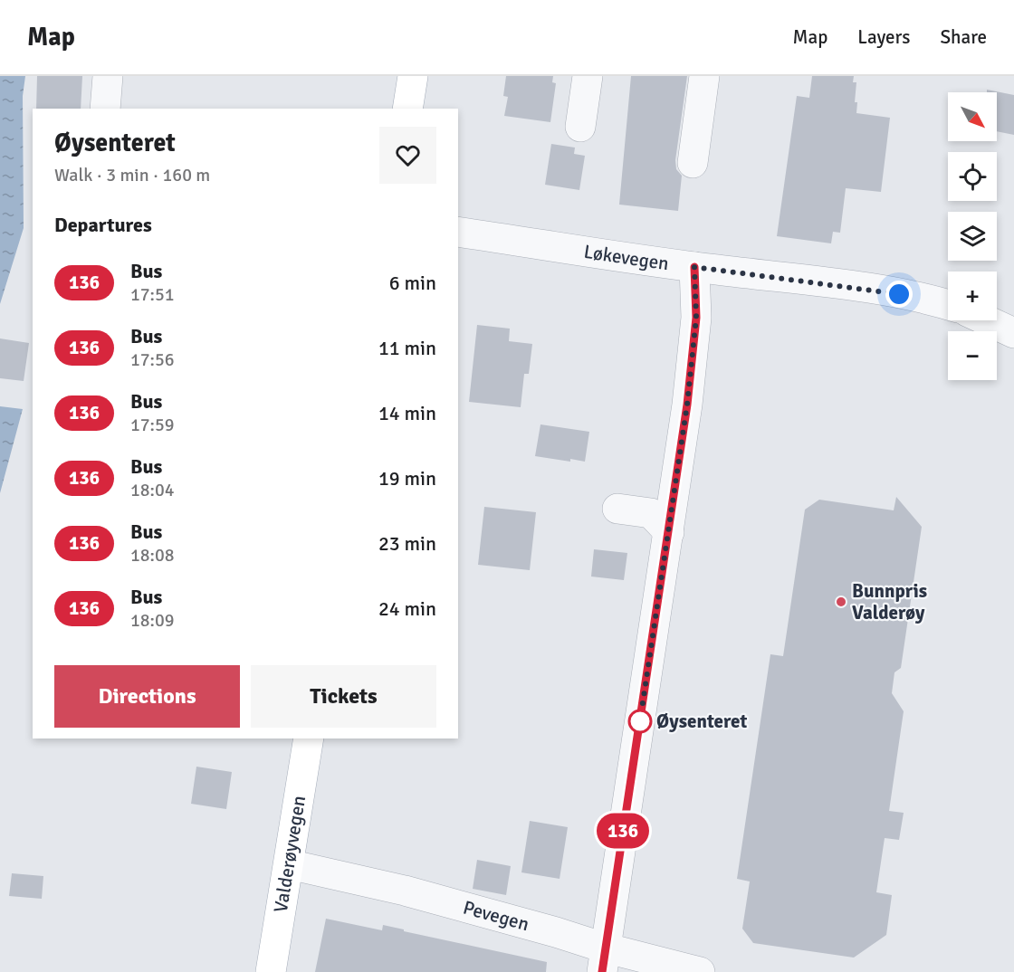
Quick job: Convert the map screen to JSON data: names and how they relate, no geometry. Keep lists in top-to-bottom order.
{
  "streets": {
    "main road": ["Valderøyvegen"],
    "street": ["Løkevegen", "Pevegen"]
  },
  "crossings": [
    ["Valderøyvegen", "Pevegen"]
  ],
  "places": ["Bunnpris Valderøy", "Øysenteret"],
  "lines": ["bus line 136"],
  "north": "bottom right",
  "page": {
    "header": "Map",
    "nav": ["Map", "Layers", "Share"],
    "on_map": "136",
    "map_buttons": ["+", "−"],
    "heading": [
      ["Øysenteret", "Walk · 3 min · 160 m"],
      "Departures"
    ],
    "list": [
      {
        "mark": "136",
        "name": "Bus",
        "note": "17:51",
        "value": "6 min"
      },
      {
        "mark": "136",
        "name": "Bus",
        "note": "17:56",
        "value": "11 min"
      },
      {
        "mark": "136",
        "name": "Bus",
        "note": "17:59",
        "value": "14 min"
      },
      {
        "mark": "136",
        "name": "Bus",
        "note": "18:04",
        "value": "19 min"
      },
      {
        "mark": "136",
        "name": "Bus",
        "note": "18:08",
        "value": "23 min"
      },
      {
        "mark": "136",
        "name": "Bus",
        "note": "18:09",
        "value": "24 min"
      }
    ],
    "buttons": ["Directions", "Tickets"]
  }
}
